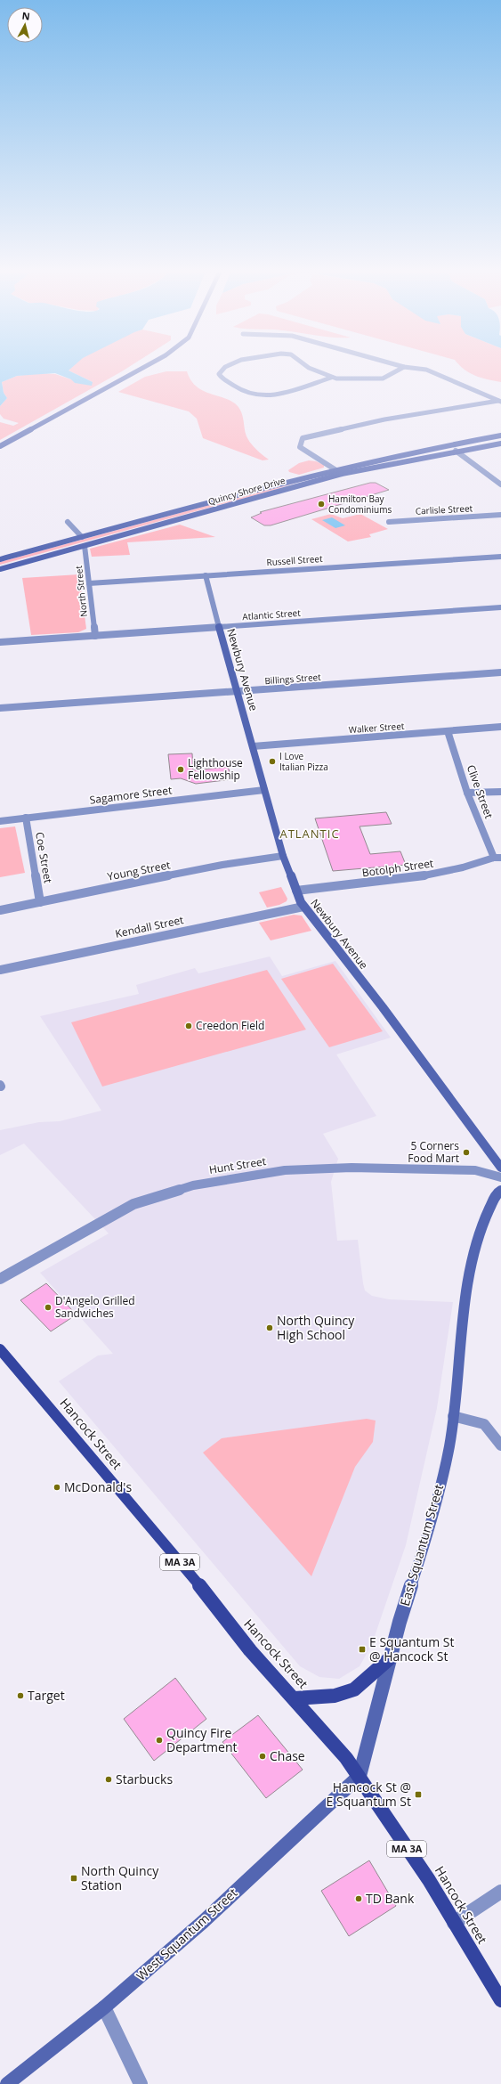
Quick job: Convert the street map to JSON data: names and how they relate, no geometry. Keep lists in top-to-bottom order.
{
  "streets": {
    "main road": [
      "Quincy Shore Drive",
      "Newbury Avenue",
      "Hancock Street",
      "East Squantum Street",
      "MA 3A",
      "West Squantum Street"
    ],
    "street": [
      "Carlisle Street",
      "Russell Street",
      "North Street",
      "Atlantic Street",
      "Billings Street",
      "Walker Street",
      "Clive Street",
      "Sagamore Street",
      "Coe Street",
      "Botolph Street",
      "Young Street",
      "Kendall Street",
      "Hunt Street"
    ]
  },
  "crossings": [
    ["Quincy Shore Drive", "North Street"],
    ["Russell Street", "North Street"],
    ["Russell Street", "Newbury Avenue"],
    ["North Street", "Atlantic Street"],
    ["Atlantic Street", "Newbury Avenue"],
    ["Newbury Avenue", "Billings Street"],
    ["Newbury Avenue", "Walker Street"],
    ["Newbury Avenue", "Sagamore Street"],
    ["Newbury Avenue", "Botolph Street"],
    ["Newbury Avenue", "Young Street"],
    ["Newbury Avenue", "Kendall Street"],
    ["Walker Street", "Clive Street"],
    ["Clive Street", "Botolph Street"],
    ["Sagamore Street", "Coe Street"],
    ["Coe Street", "Young Street"],
    ["Hancock Street", "East Squantum Street"],
    ["Hancock Street", "West Squantum Street"],
    ["East Squantum Street", "West Squantum Street"]
  ],
  "districts": ["ATLANTIC"],
  "places": {
    "other": [
      "Hamilton Bay Condominiums",
      "I Love Italian Pizza",
      "Lighthouse Fellowship",
      "Creedon Field",
      "5 Corners Food Mart",
      "D'Angelo Grilled Sandwiches",
      "North Quincy High School",
      "McDonald's",
      "Target",
      "Quincy Fire Department",
      "Chase",
      "Starbucks",
      "TD Bank"
    ],
    "transit": ["E Squantum St @ Hancock St", "Hancock St @ E Squantum St", "North Quincy Station"]
  },
  "north": "top"
}
